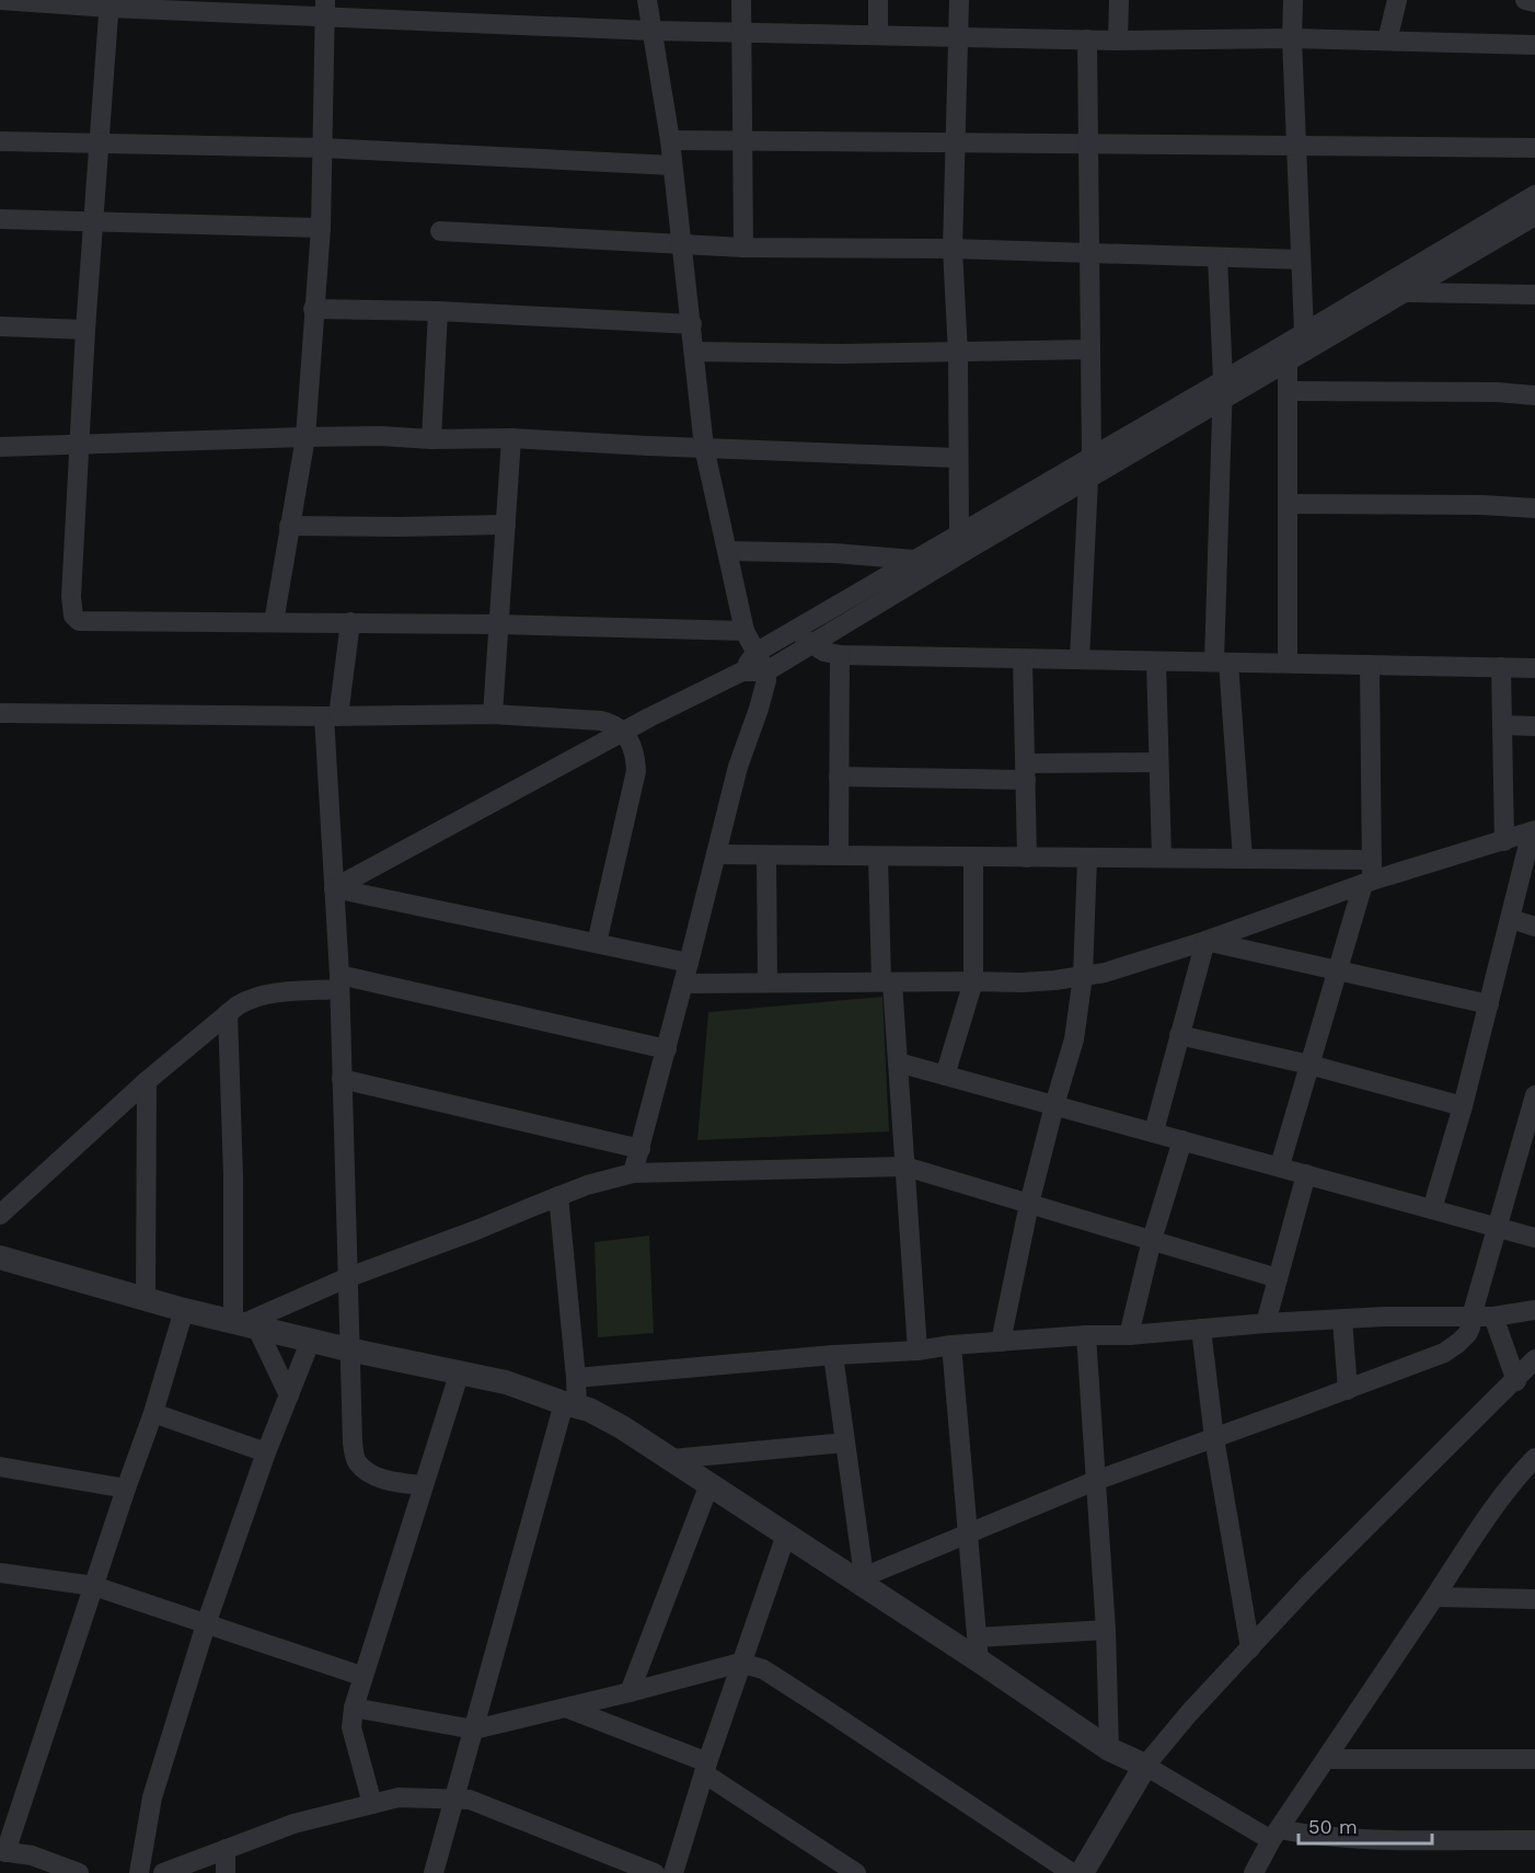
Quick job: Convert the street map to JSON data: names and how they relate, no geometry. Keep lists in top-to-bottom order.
{
  "scale_bar": "50 m"
}
